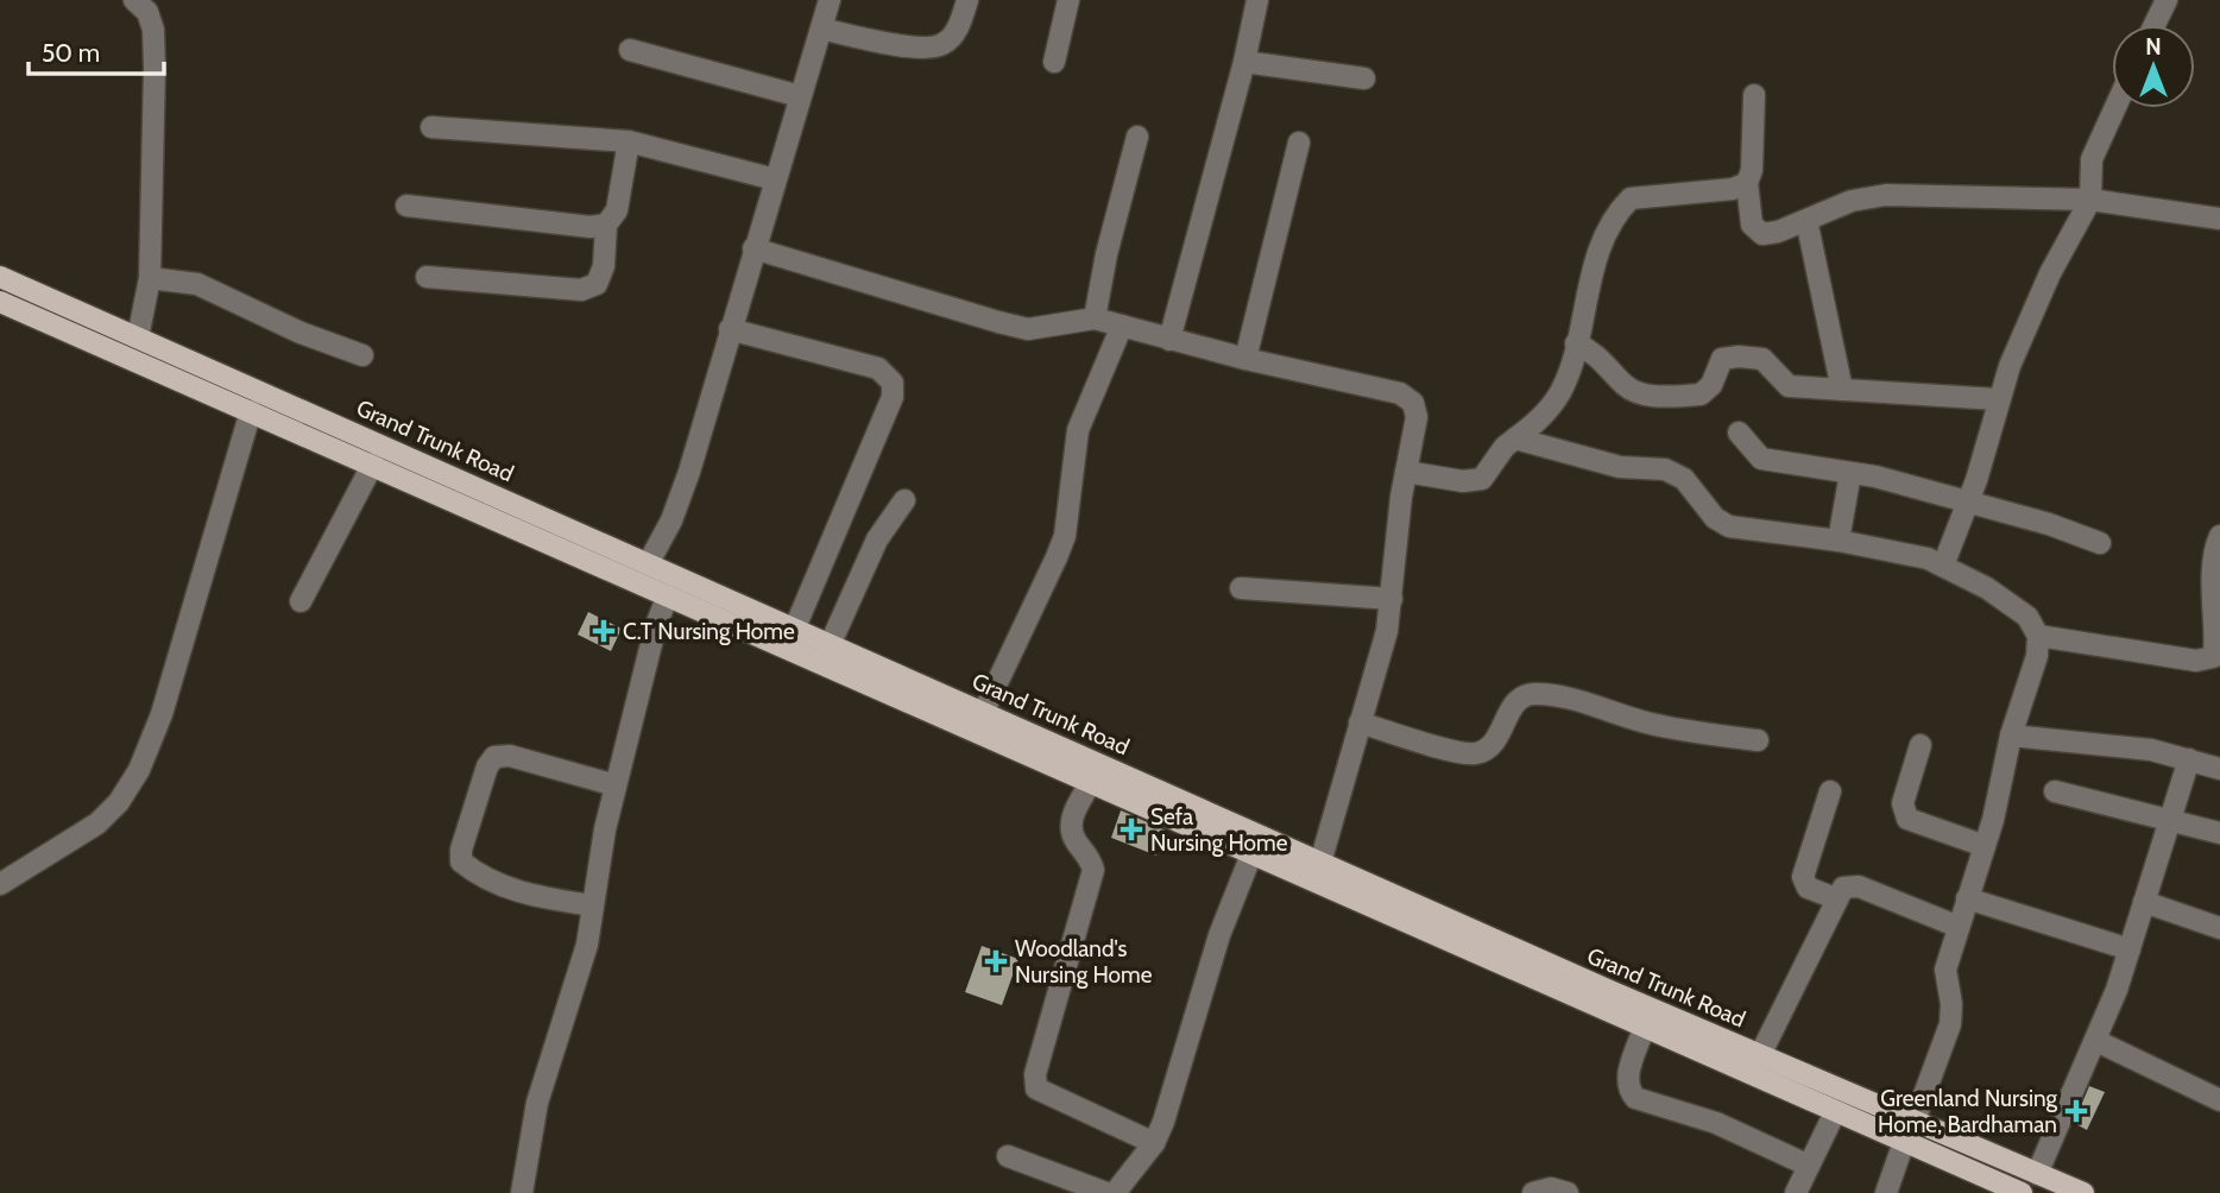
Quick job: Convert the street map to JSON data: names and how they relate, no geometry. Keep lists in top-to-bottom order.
{
  "streets": {
    "main road": ["Grand Trunk Road"]
  },
  "places": {
    "health": [
      "C.T Nursing Home",
      "Sefa Nursing Home",
      "Woodland's Nursing Home",
      "Greenland Nursing Home, Bardhaman"
    ]
  },
  "scale_bar": "50 m",
  "north": "top"
}
